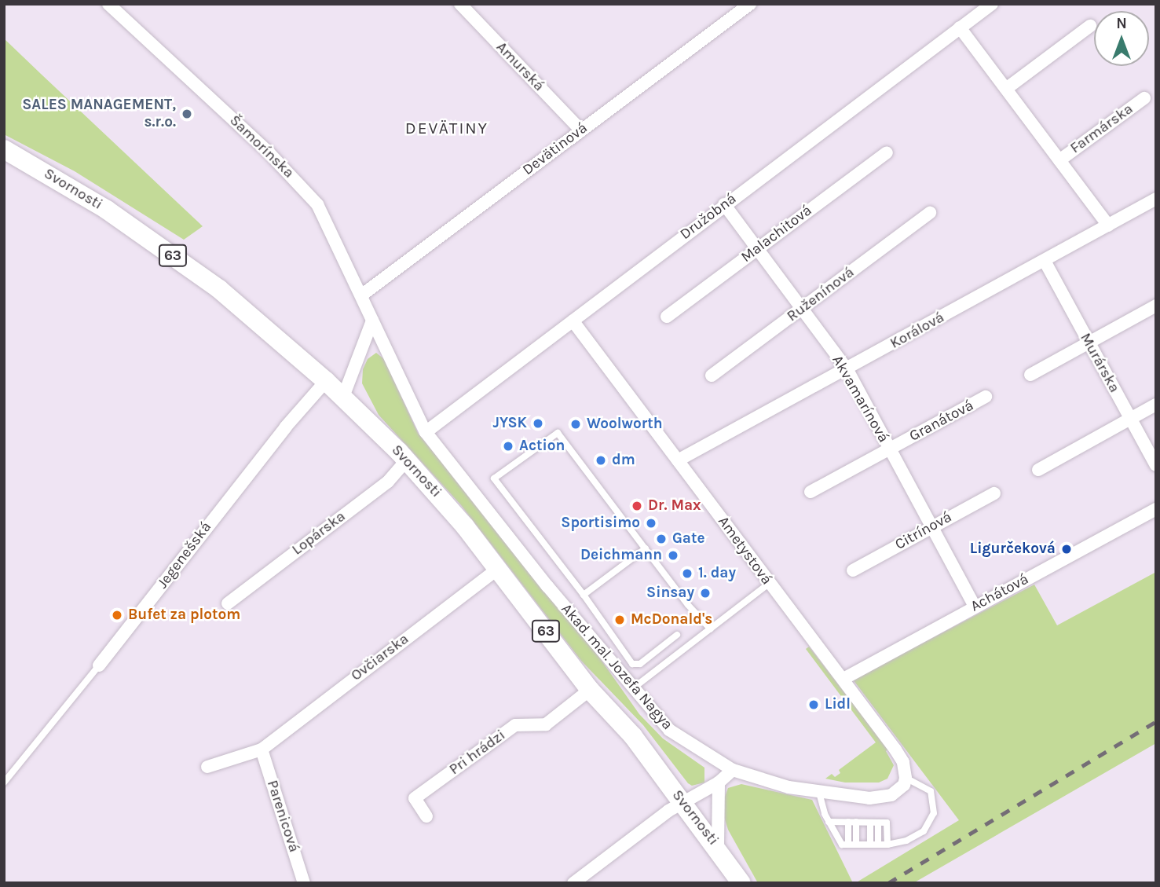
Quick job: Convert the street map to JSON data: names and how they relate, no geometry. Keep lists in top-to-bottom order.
{
  "streets": {
    "main road": ["Svornosti", "63"],
    "street": [
      "Amurská",
      "Farmárska",
      "Šamorínska",
      "Devätinová",
      "Družobná",
      "Malachitová",
      "Ruženínová",
      "Korálová",
      "Murárska",
      "Akvamarínová",
      "Granátová",
      "Citrínová",
      "Lopárska",
      "Ametystová",
      "Jegenešská",
      "Achátová",
      "Ovčiarska",
      "Akad. mal. Jozefa Nagya",
      "Pri hrádzi",
      "Parenicová"
    ]
  },
  "crossings": [
    ["Amurská", "Devätinová"],
    ["Farmárska", "Družobná"],
    ["Farmárska", "Korálová"],
    ["Šamorínska", "Devätinová"],
    ["Šamorínska", "Družobná"],
    ["Šamorínska", "Akad. mal. Jozefa Nagya"],
    ["Svornosti", "Lopárska"],
    ["Svornosti", "Jegenešská"],
    ["Svornosti", "Ovčiarska"],
    ["Svornosti", "Pri hrádzi"],
    ["Družobná", "Akvamarínová"],
    ["Družobná", "Ametystová"],
    ["Družobná", "Akad. mal. Jozefa Nagya"],
    ["Malachitová", "Akvamarínová"],
    ["Ruženínová", "Akvamarínová"],
    ["Korálová", "Murárska"],
    ["Korálová", "Akvamarínová"],
    ["Korálová", "Ametystová"],
    ["Akvamarínová", "Granátová"],
    ["Akvamarínová", "Citrínová"],
    ["Akvamarínová", "Achátová"],
    ["Ametystová", "Achátová"],
    ["Ametystová", "Akad. mal. Jozefa Nagya"],
    ["Ovčiarska", "Parenicová"]
  ],
  "districts": ["DEVÄTINY"],
  "places": [
    "SALES MANAGEMENT, s.r.o.",
    "JYSK",
    "Woolworth",
    "Action",
    "dm",
    "Dr. Max",
    "Sportisimo",
    "Gate",
    "Ligurčeková",
    "Deichmann",
    "1. day",
    "Sinsay",
    "Bufet za plotom",
    "McDonald's",
    "Lidl"
  ],
  "north": "top"
}
